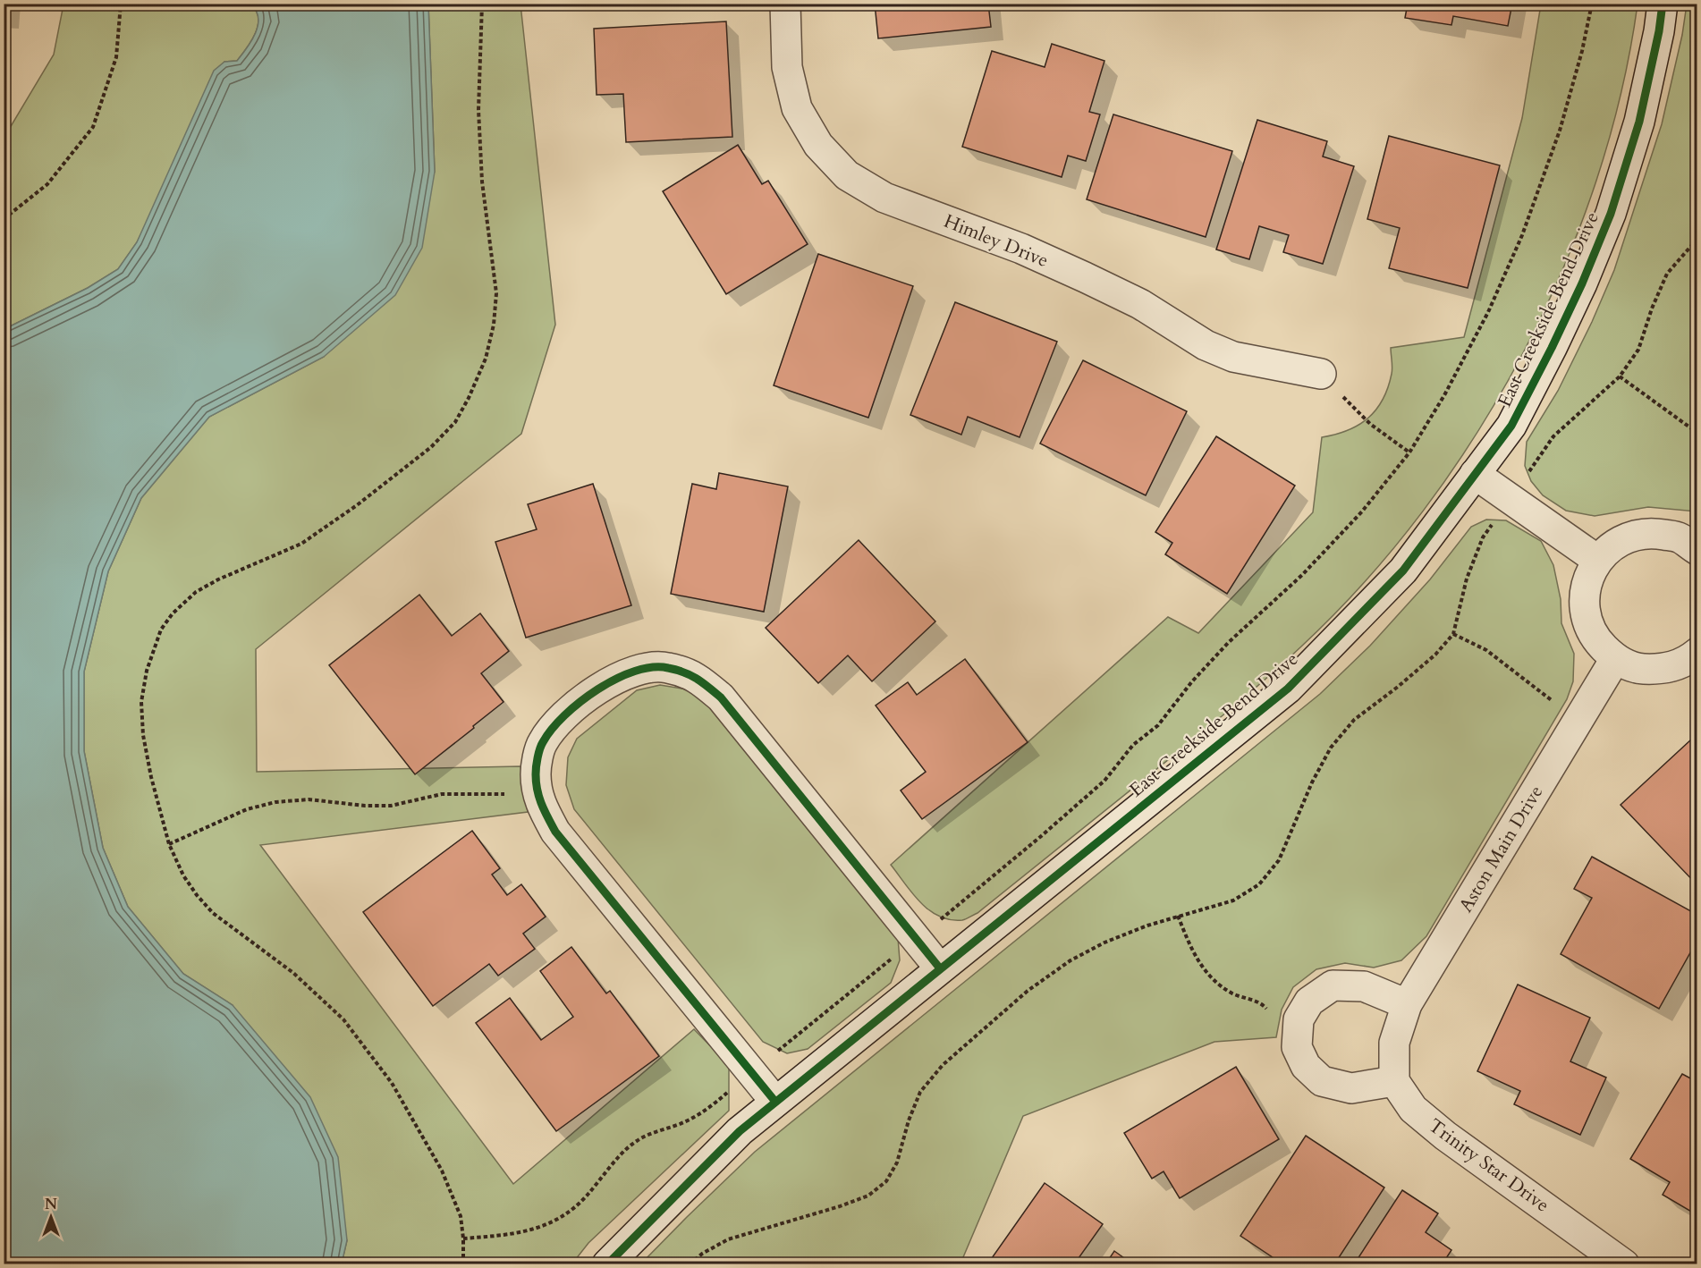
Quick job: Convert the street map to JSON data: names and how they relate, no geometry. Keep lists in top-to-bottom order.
{
  "streets": {
    "street": [
      "Himley Drive",
      "East Creekside Bend Drive",
      "Aston Main Drive",
      "Trinity Star Drive"
    ]
  },
  "crossings": [
    ["Aston Main Drive", "Trinity Star Drive"]
  ],
  "north": "top"
}
